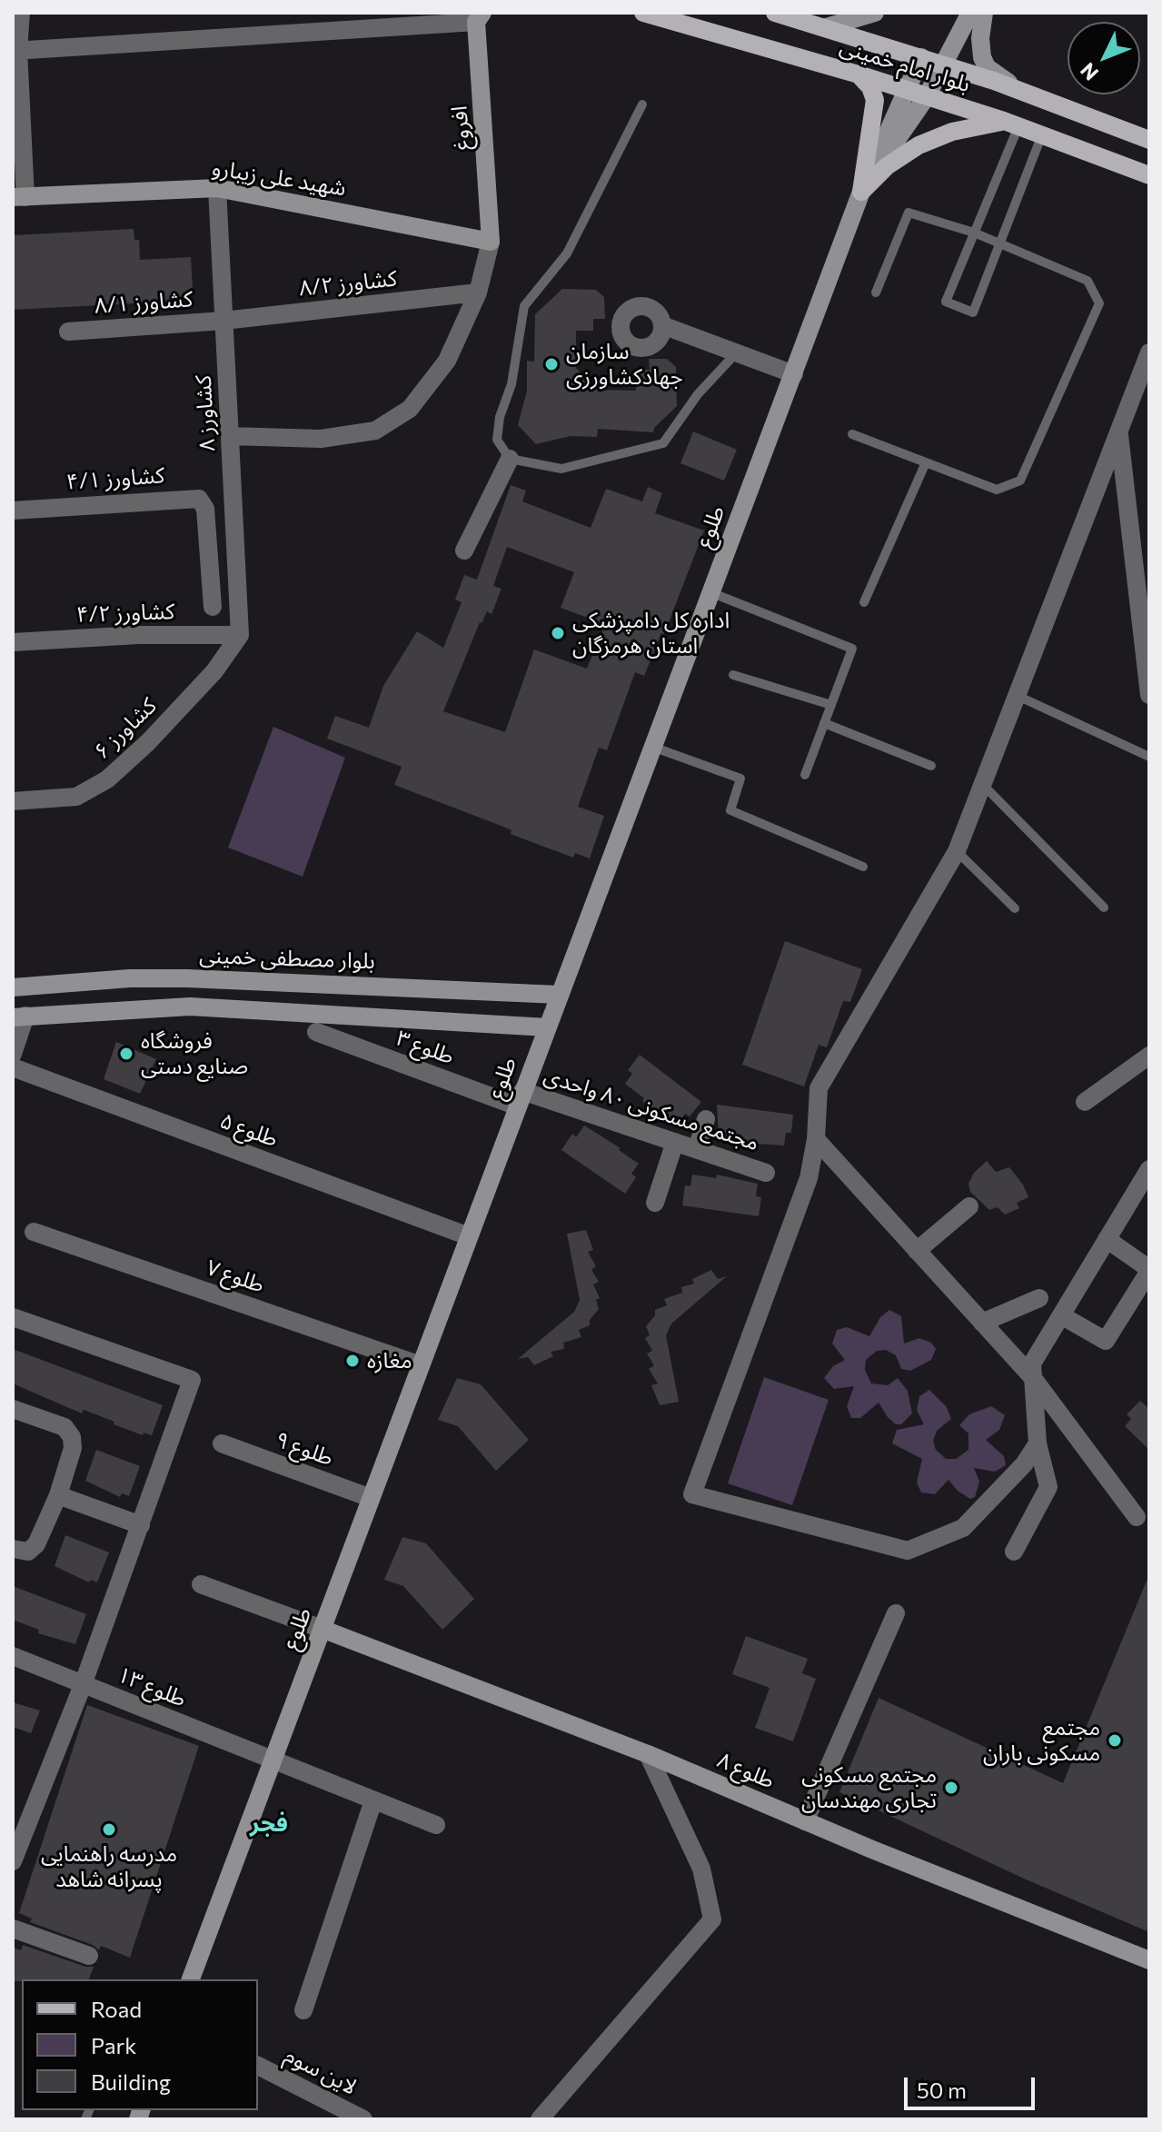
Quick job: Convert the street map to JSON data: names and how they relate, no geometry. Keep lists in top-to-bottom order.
{
  "streets": {
    "main road": ["بلوار امام خمینی"],
    "street": [
      "افروغ",
      "شهید علی زیبارو",
      "کشاورز ۸/۲",
      "کشاورز ۸/۱",
      "کشاورز ۸",
      "کشاورز ۴/۱",
      "طلوع",
      "کشاورز ۴/۲",
      "کشاورز ۶",
      "بلوار مصطفی خمینی",
      "طلوع ۳",
      "مجتمع مسکونی ۸۰ واحدی",
      "طلوع ۵",
      "طلوع ۷",
      "طلوع ۹",
      "طلوع ۱۳",
      "طلوع ۸",
      "لاین سوم"
    ]
  },
  "crossings": [
    ["بلوار امام خمینی", "طلوع"],
    ["افروغ", "شهید علی زیبارو"],
    ["شهید علی زیبارو", "کشاورز ۸"],
    ["کشاورز ۸/۲", "کشاورز ۸/۱"],
    ["کشاورز ۸/۲", "کشاورز ۸"],
    ["کشاورز ۸/۱", "کشاورز ۸"],
    ["کشاورز ۸", "کشاورز ۴/۲"],
    ["کشاورز ۸", "کشاورز ۶"],
    ["طلوع", "بلوار مصطفی خمینی"],
    ["طلوع", "طلوع ۳"],
    ["طلوع", "مجتمع مسکونی ۸۰ واحدی"],
    ["طلوع", "طلوع ۵"],
    ["طلوع", "طلوع ۷"],
    ["طلوع", "طلوع ۹"],
    ["طلوع", "طلوع ۱۳"],
    ["طلوع", "طلوع ۸"],
    ["کشاورز ۴/۲", "کشاورز ۶"],
    ["طلوع ۳", "مجتمع مسکونی ۸۰ واحدی"]
  ],
  "districts": ["فجر"],
  "places": [
    "سازمان جهادکشاورزی",
    "اداره کل دامپزشکی استان هرمزگان",
    "فروشگاه صنایع دستی",
    "مغازه",
    "مجتمع مسکونی باران",
    "مجتمع مسکونی تجاری مهندسان",
    "مدرسه راهنمایی پسرانه شاهد"
  ],
  "legend": ["Road", "Park", "Building"],
  "scale_bar": "50 m",
  "north": "bottom left"
}
